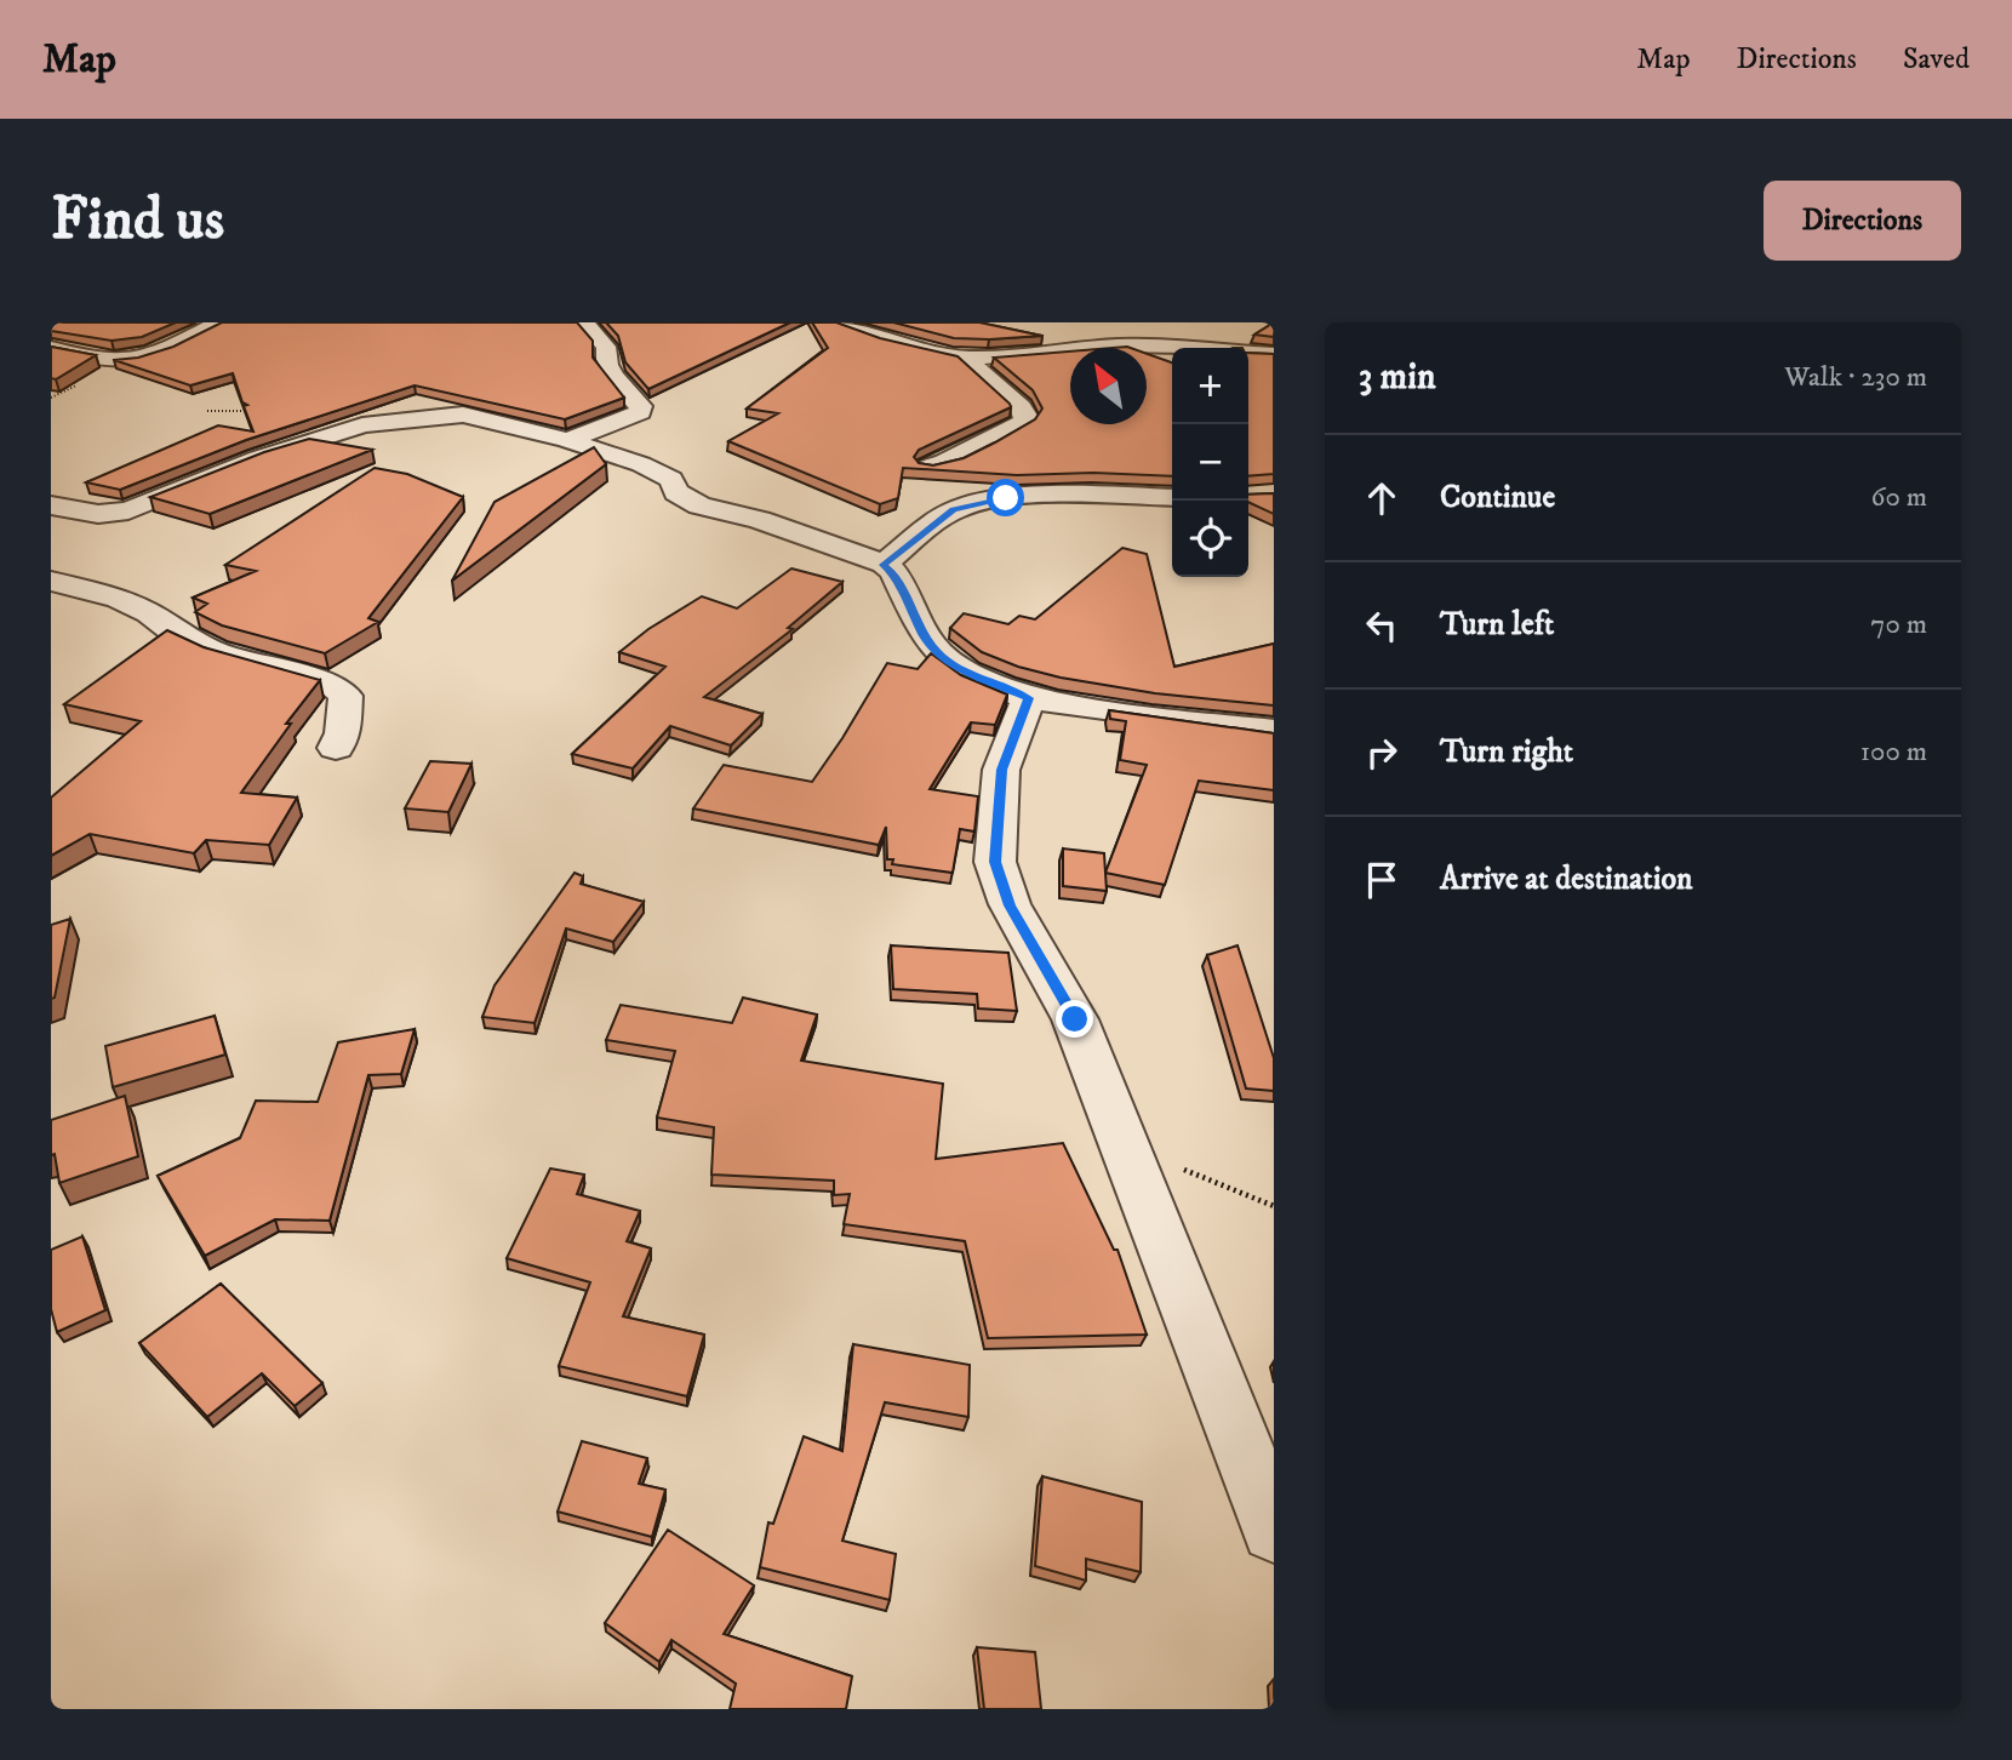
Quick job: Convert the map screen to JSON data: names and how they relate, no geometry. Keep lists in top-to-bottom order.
{
  "north": "top left",
  "page": {
    "header": "Map",
    "nav": ["Map", "Directions", "Saved"],
    "buttons": "Directions",
    "title": "Find us",
    "heading": ["3 min", "Walk · 230 m"],
    "map_buttons": ["+", "−"],
    "list": [
      ["Continue", "60 m"],
      ["Turn left", "70 m"],
      ["Turn right", "100 m"],
      "Arrive at destination"
    ]
  }
}
